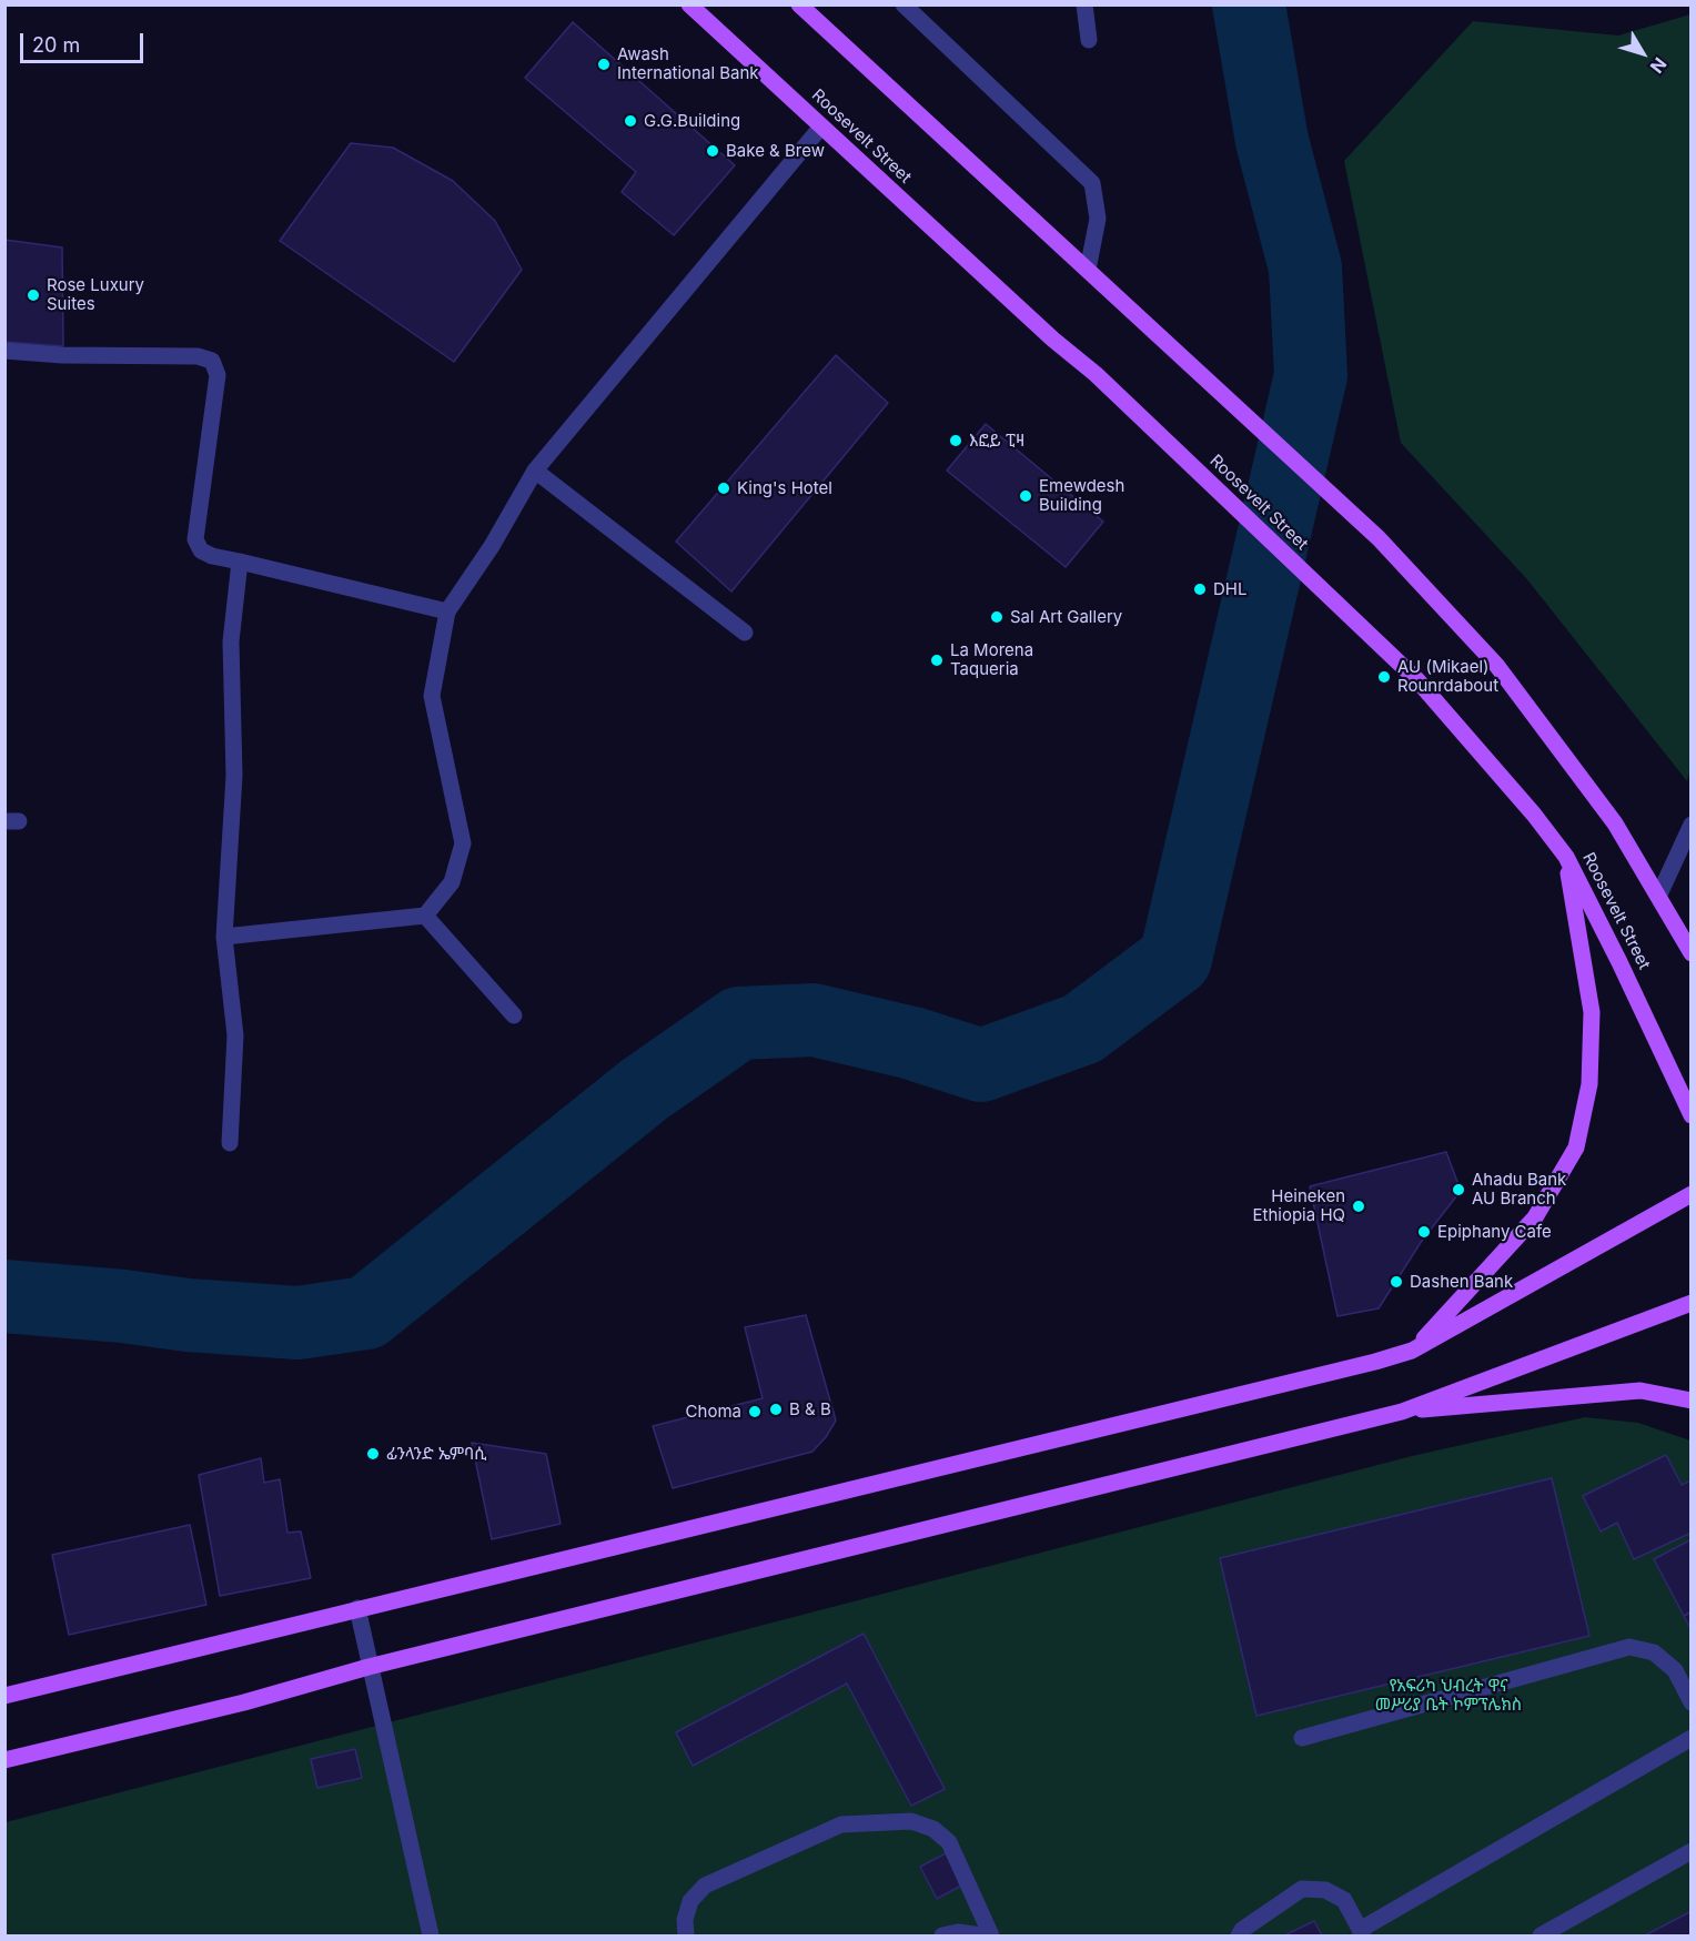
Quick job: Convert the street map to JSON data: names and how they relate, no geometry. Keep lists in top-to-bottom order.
{
  "streets": {
    "main road": ["Roosevelt Street"]
  },
  "parks": ["የአፍሪካ ህብረት ዋና መሥሪያ ቤት ኮምፕሌክስ"],
  "places": [
    "Awash International Bank",
    "G.G.Building",
    "Bake & Brew",
    "Rose Luxury Suites",
    "እፎይ ፒዛ",
    "King's Hotel",
    "Emewdesh Building",
    "DHL",
    "Sal Art Gallery",
    "La Morena Taqueria",
    "AU (Mikael) Rounrdabout",
    "Ahadu Bank AU Branch",
    "Heineken Ethiopia HQ",
    "Epiphany Cafe",
    "Dashen Bank",
    "B & B",
    "Choma",
    "ፊንላንድ ኤምባሲ"
  ],
  "scale_bar": "20 m",
  "north": "bottom right"
}
